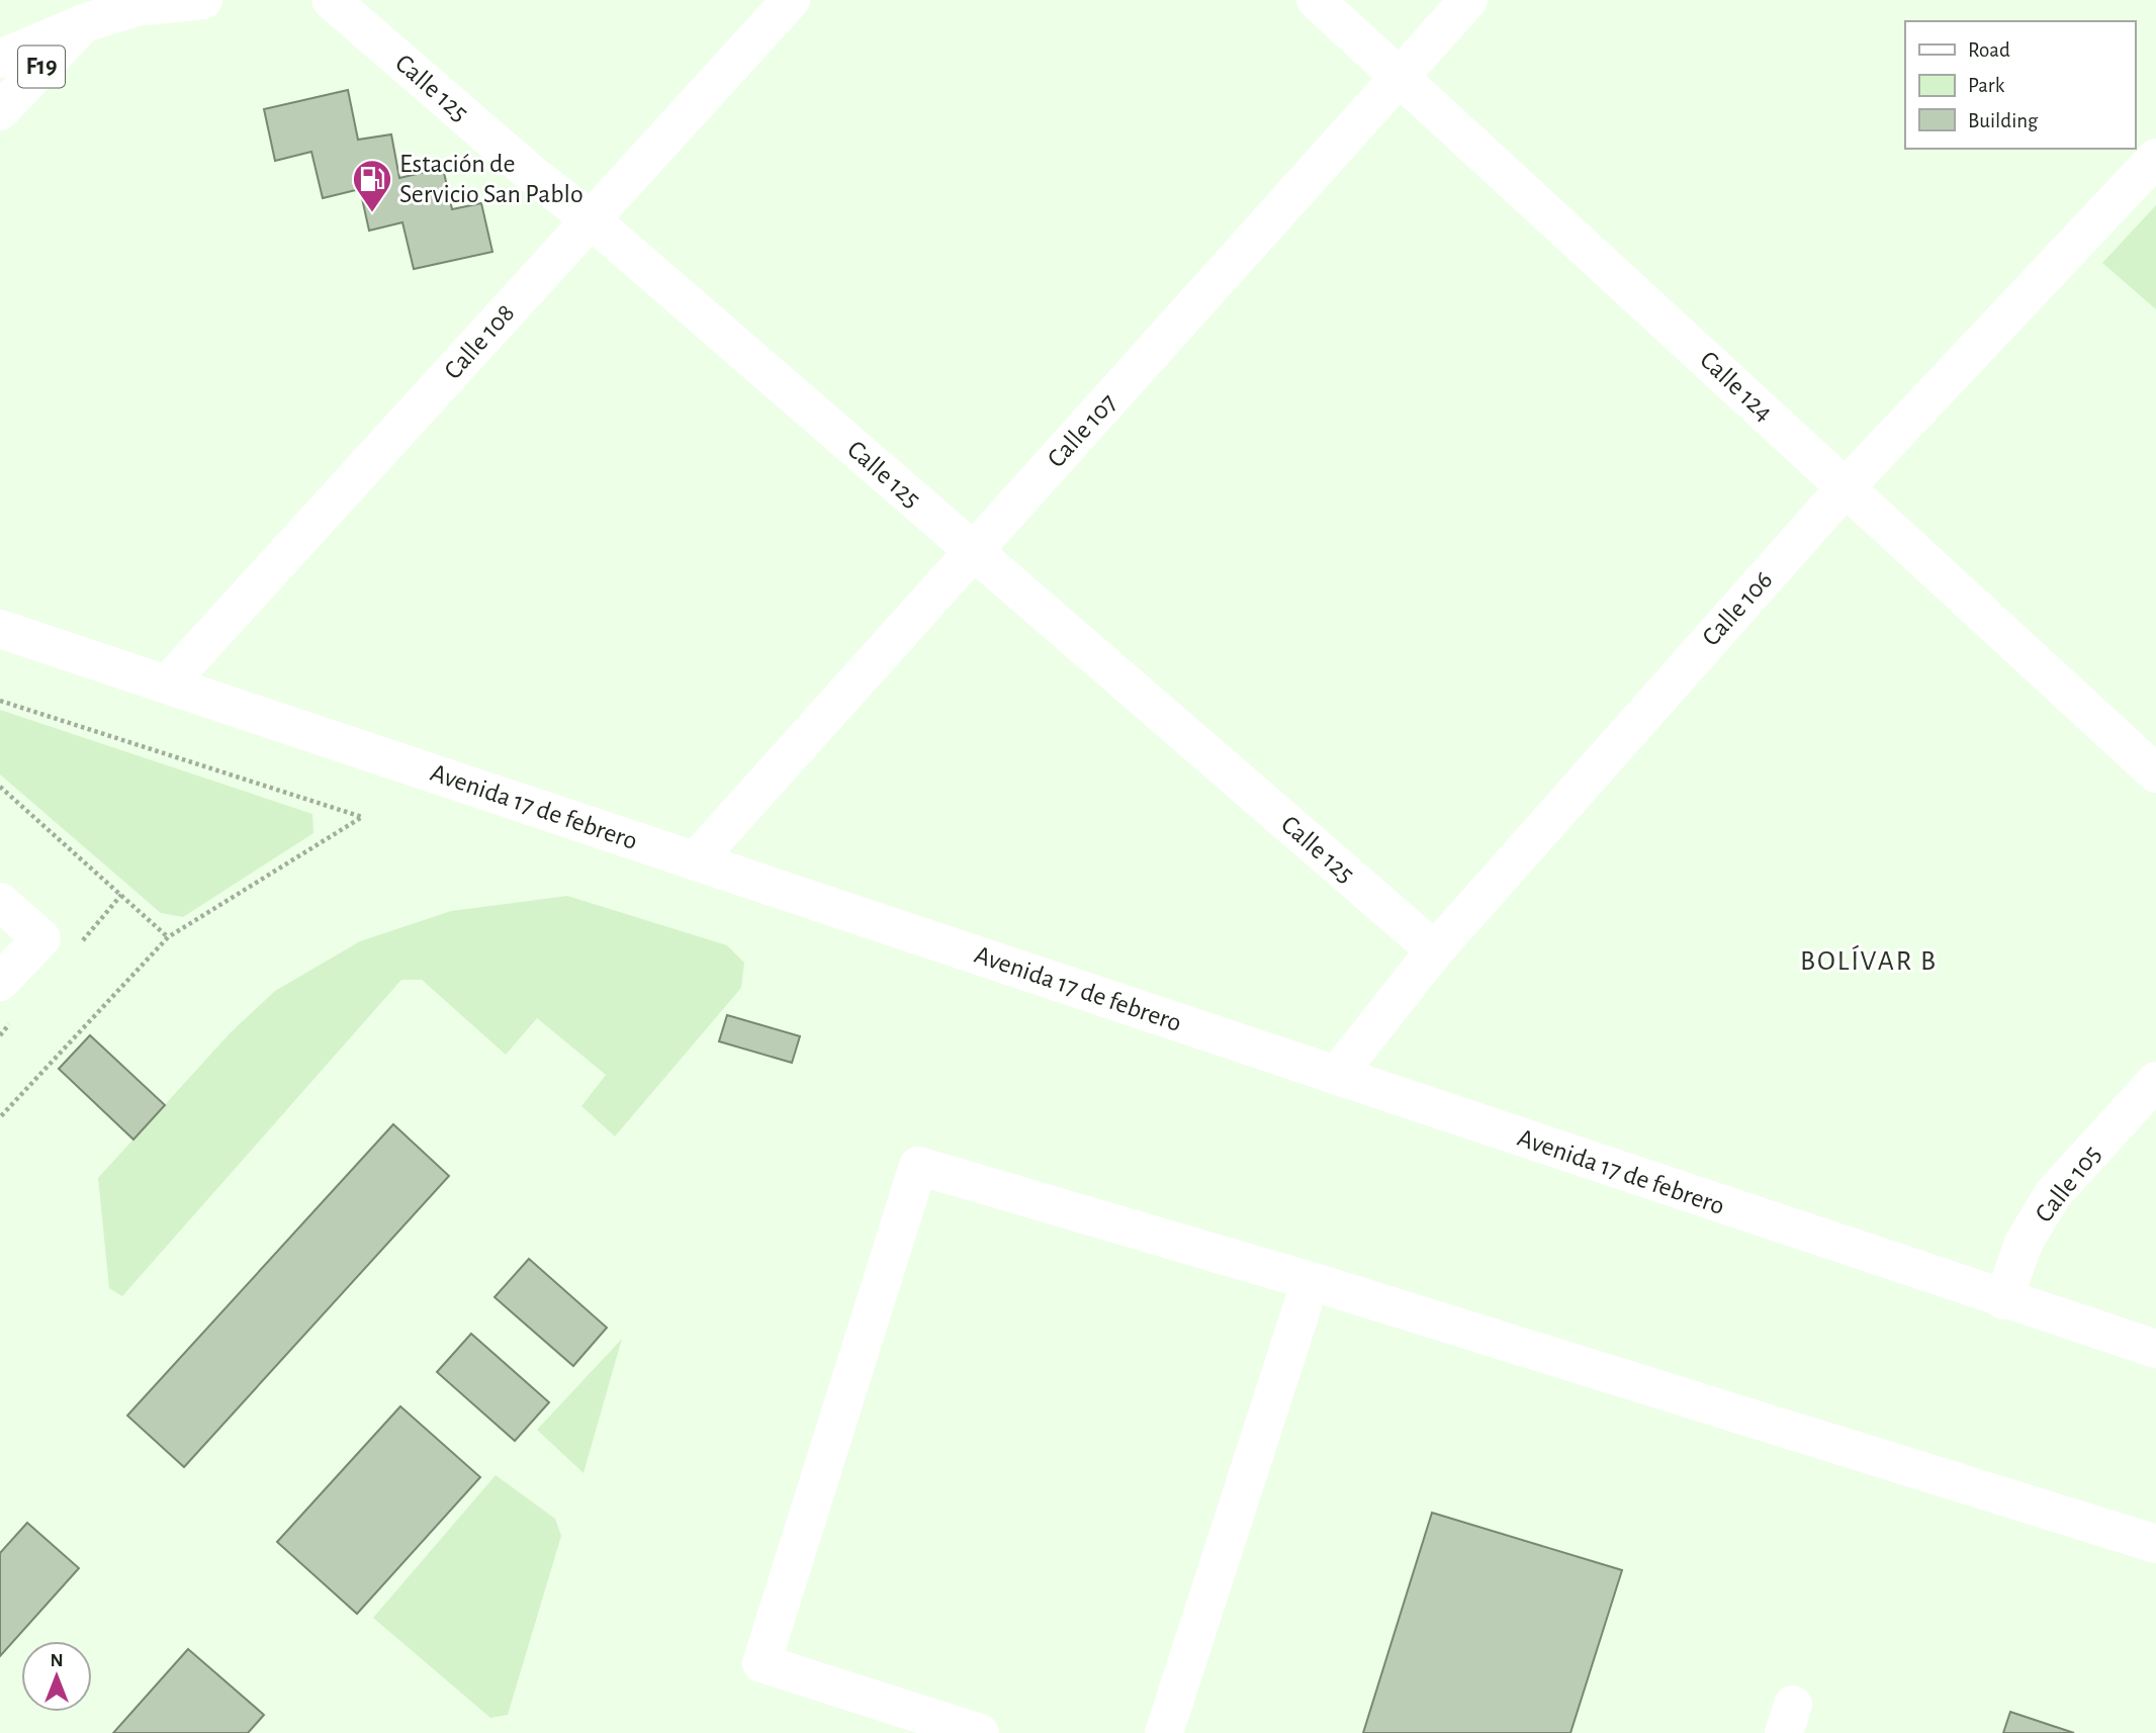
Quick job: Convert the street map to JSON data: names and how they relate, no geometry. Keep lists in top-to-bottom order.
{
  "streets": {
    "main road": [
      "F19",
      "Calle 125",
      "Calle 108",
      "Calle 124",
      "Calle 107",
      "Calle 106",
      "Avenida 17 de febrero",
      "Calle 105"
    ]
  },
  "crossings": [
    ["Calle 125", "Calle 108"],
    ["Calle 125", "Calle 107"],
    ["Calle 125", "Calle 106"],
    ["Calle 108", "Avenida 17 de febrero"],
    ["Calle 124", "Calle 107"],
    ["Calle 124", "Calle 106"],
    ["Calle 107", "Avenida 17 de febrero"],
    ["Calle 106", "Avenida 17 de febrero"],
    ["Avenida 17 de febrero", "Calle 105"]
  ],
  "districts": ["BOLÍVAR B"],
  "places": {
    "fuel station": ["Estación de Servicio San Pablo"]
  },
  "legend": ["Road", "Park", "Building"],
  "north": "top"
}
